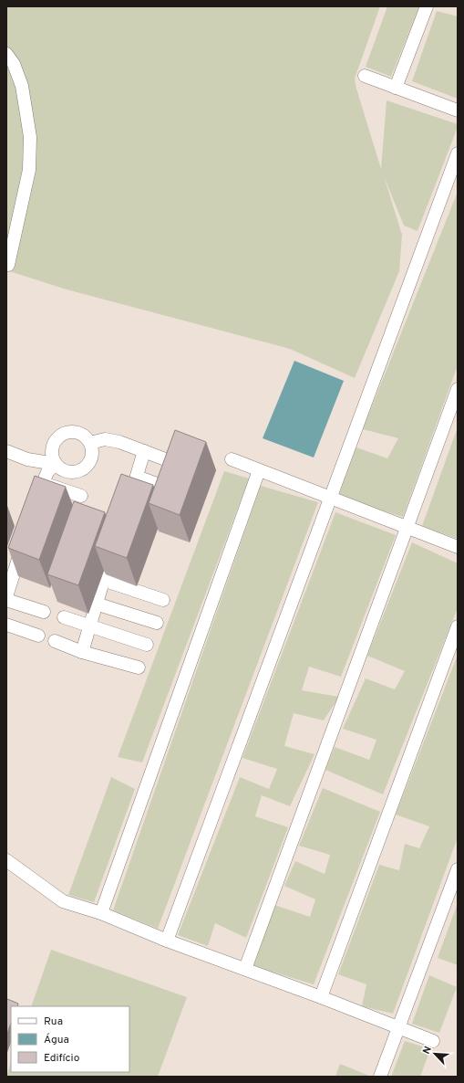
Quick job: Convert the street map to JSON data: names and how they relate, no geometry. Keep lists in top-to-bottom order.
{
  "legend": ["Rua", "Água", "Edifício"],
  "north": "top left"
}
